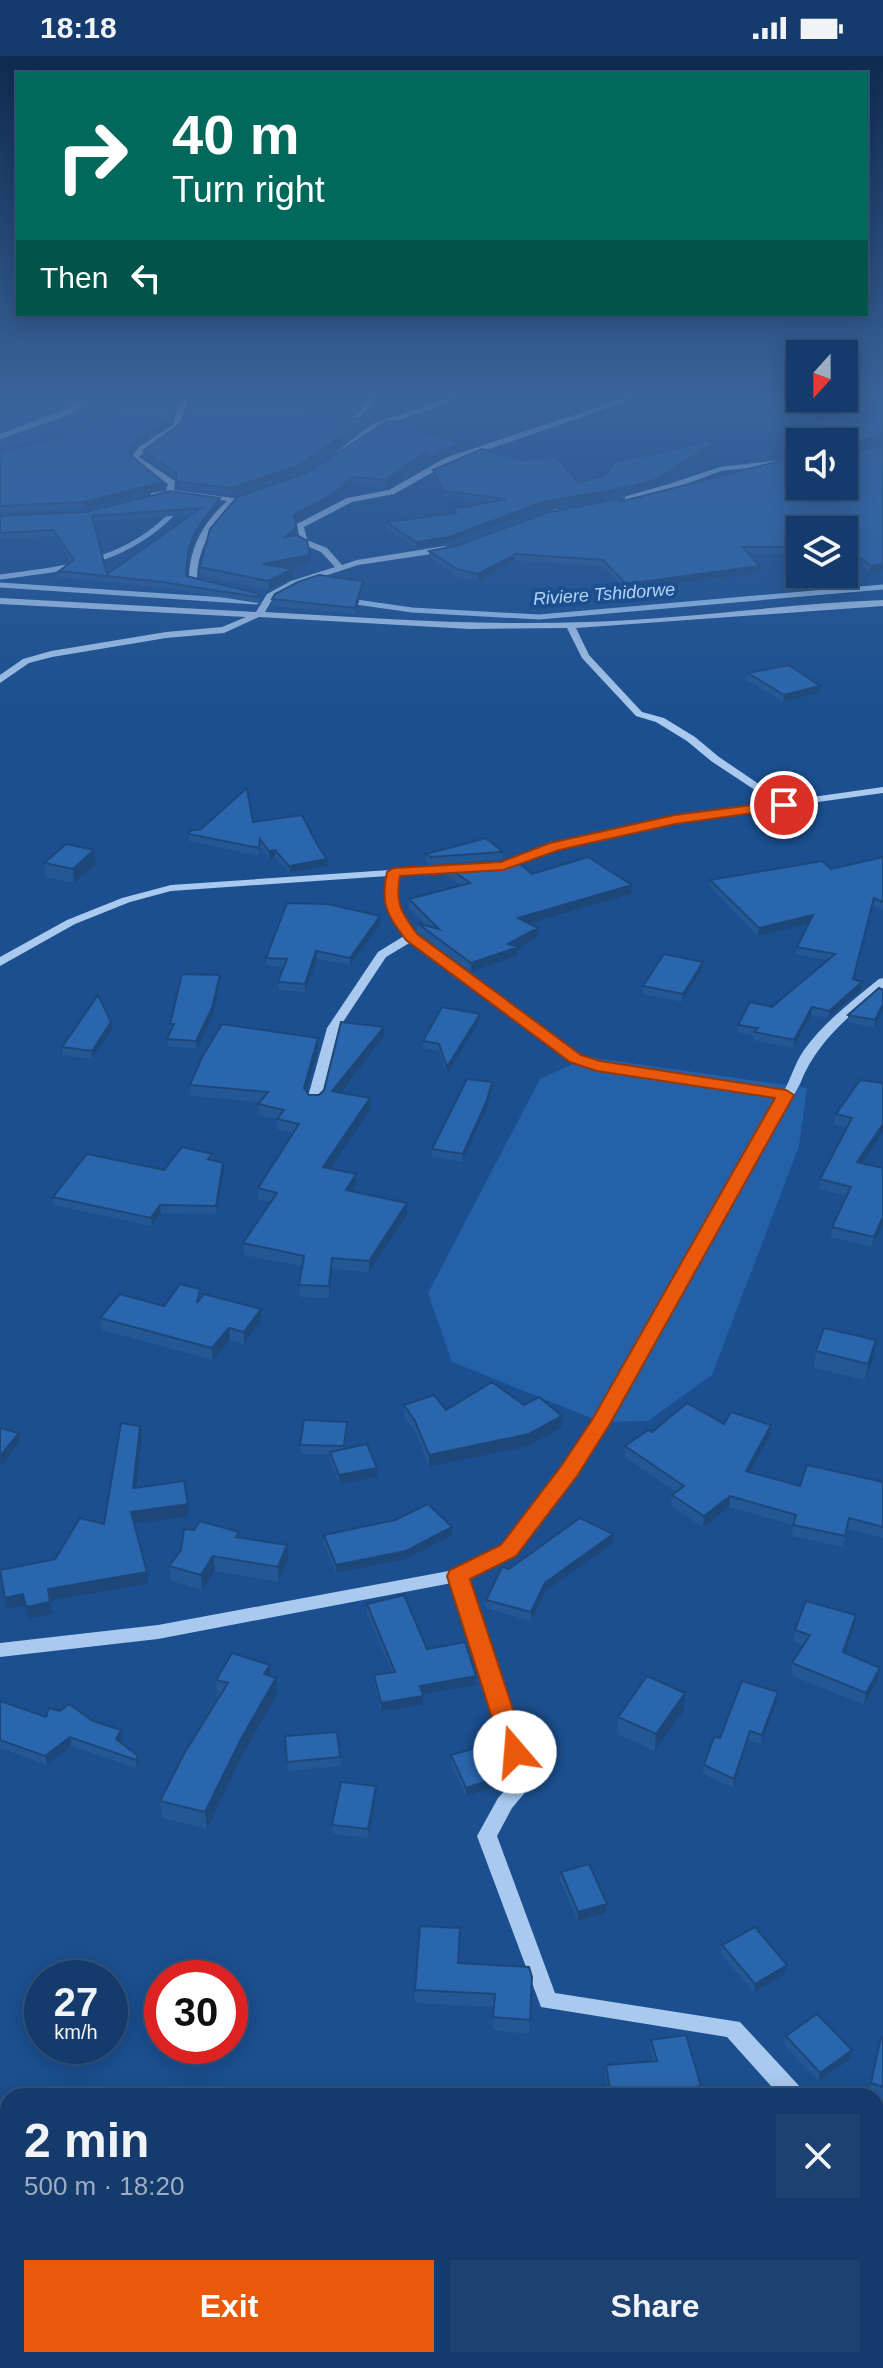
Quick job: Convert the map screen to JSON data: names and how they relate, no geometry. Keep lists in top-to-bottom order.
{
  "water": ["Riviere Tshidorwe"],
  "north": "bottom",
  "page": {
    "status": "18:18",
    "turn": ["40 m", "Turn right"],
    "then": "Then",
    "speed": "27 km/h",
    "limit": "30",
    "heading": ["2 min", "500 m · 18:20"],
    "buttons": ["Exit", "Share"]
  }
}
